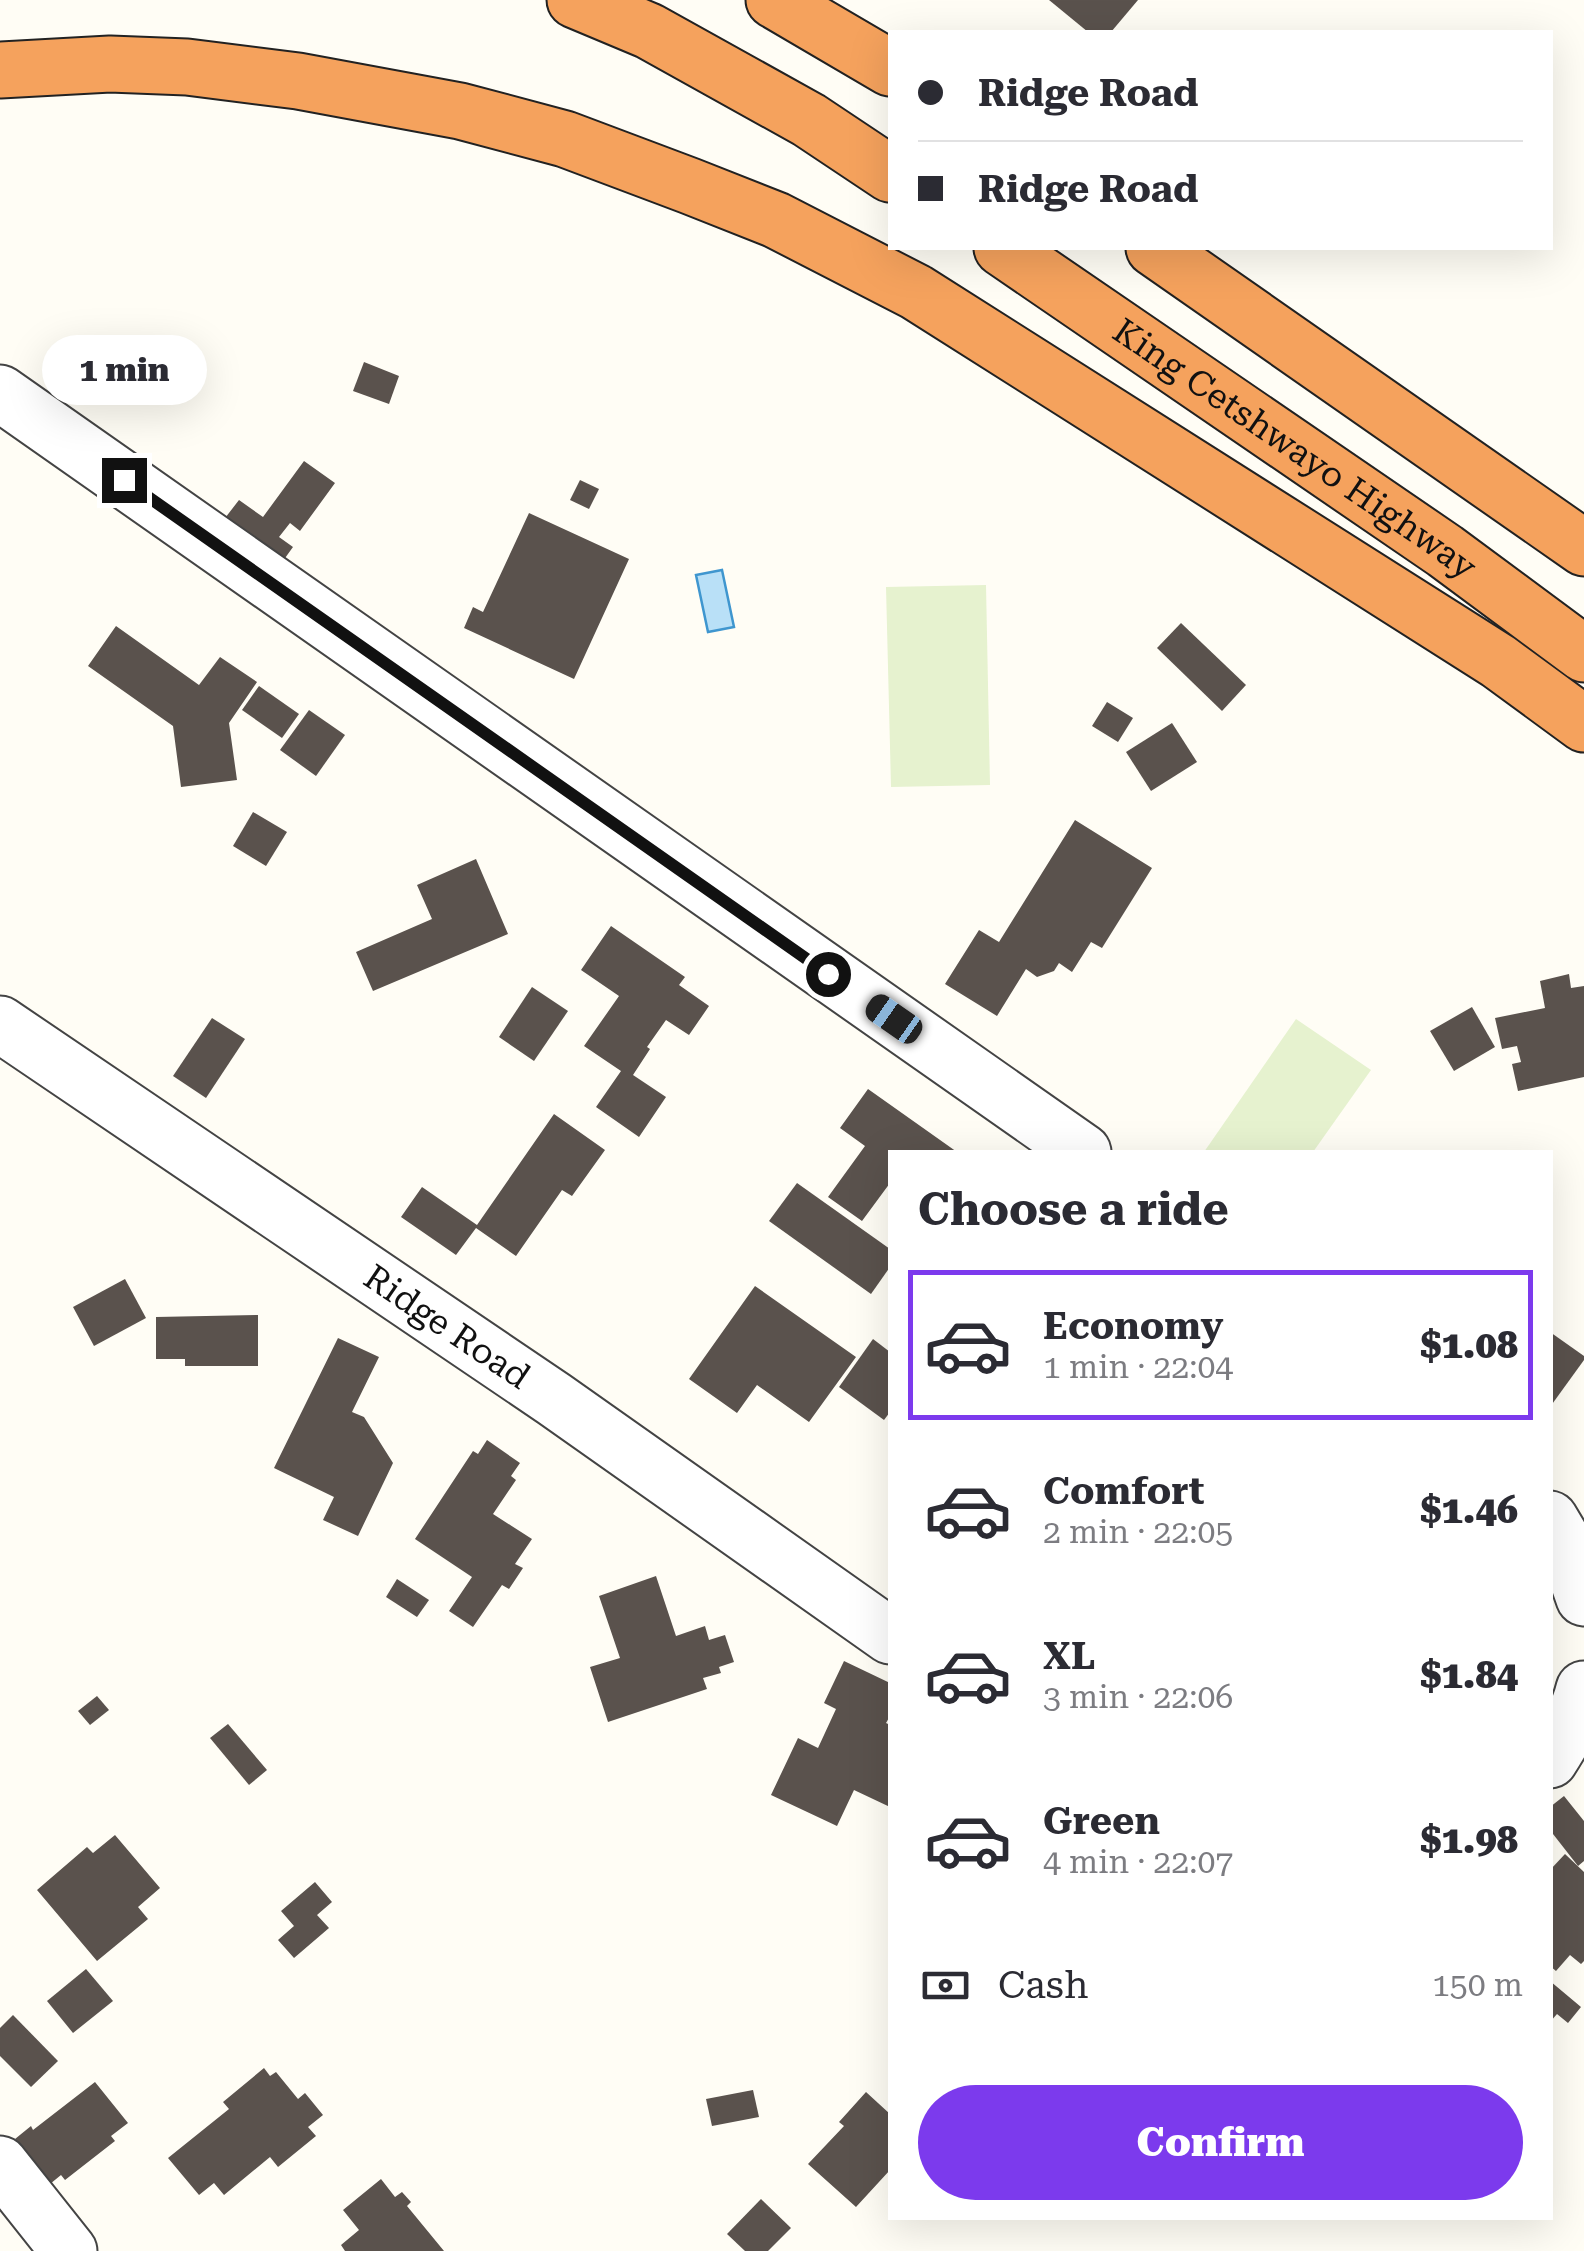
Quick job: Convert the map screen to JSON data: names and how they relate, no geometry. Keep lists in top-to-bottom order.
{
  "streets": {
    "highway": ["King Cetshwayo Highway"],
    "street": ["Ridge Road"]
  },
  "page": {
    "banner": ["Ridge Road", "Ridge Road"],
    "bubble": "1 min",
    "heading": "Choose a ride",
    "list": [
      {
        "name": "Economy",
        "note": "1 min · 22:04",
        "value": "$1.08"
      },
      {
        "name": "Comfort",
        "note": "2 min · 22:05",
        "value": "$1.46"
      },
      {
        "name": "XL",
        "note": "3 min · 22:06",
        "value": "$1.84"
      },
      {
        "name": "Green",
        "note": "4 min · 22:07",
        "value": "$1.98"
      }
    ],
    "pay": ["Cash", "150 m"],
    "buttons": "Confirm"
  }
}
